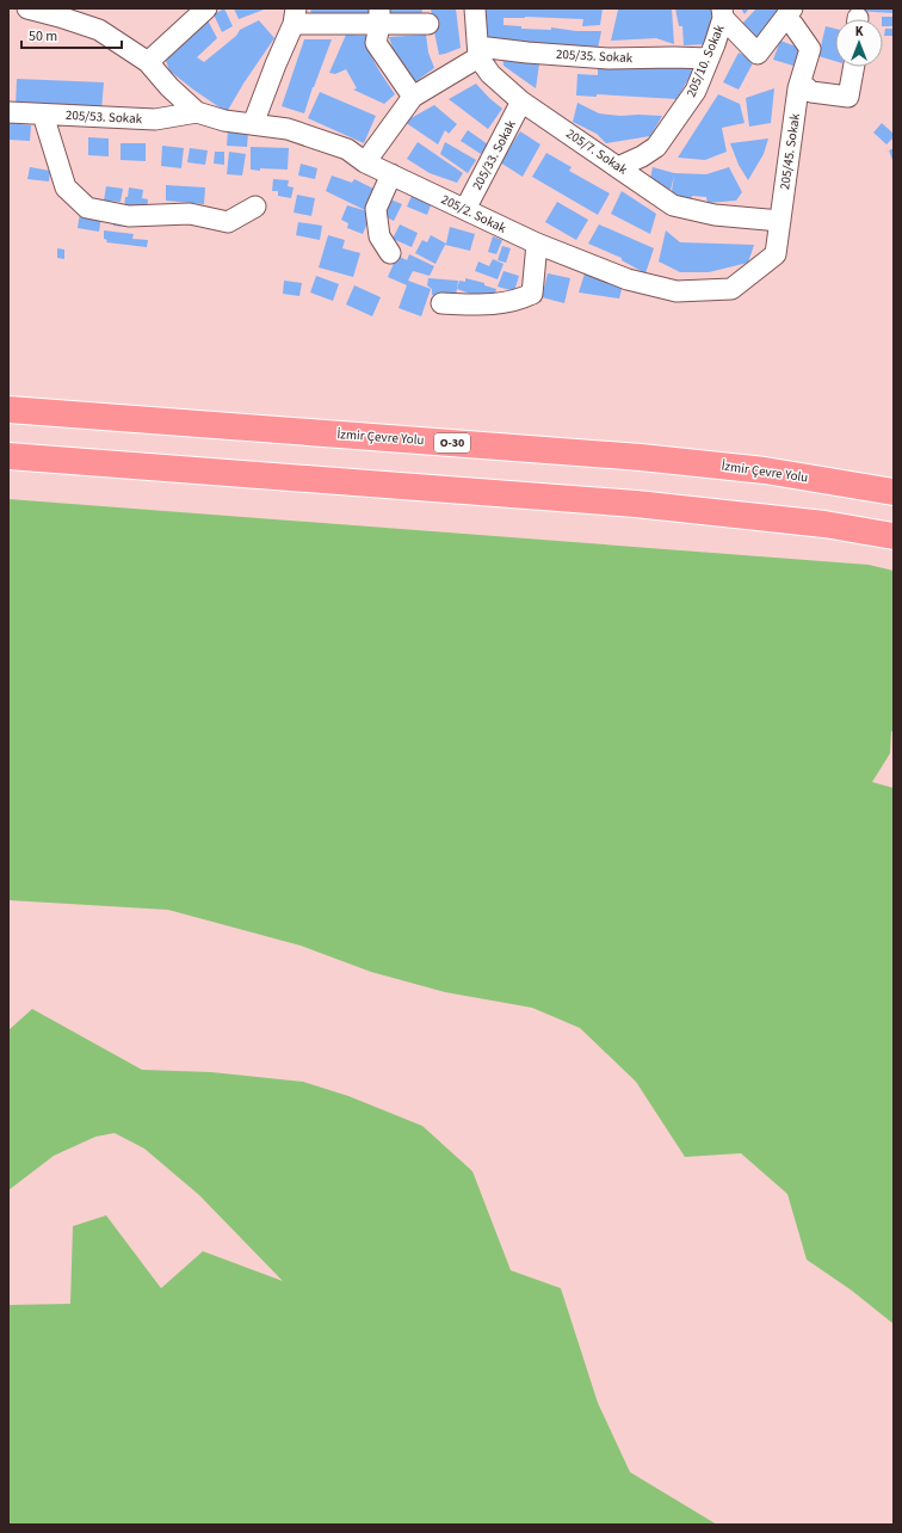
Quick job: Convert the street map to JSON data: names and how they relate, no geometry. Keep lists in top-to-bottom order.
{
  "streets": {
    "highway": ["İzmir Çevre Yolu", "O-30"],
    "street": [
      "205/35. Sokak",
      "205/10. Sokak",
      "205/53. Sokak",
      "205/7. Sokak",
      "205/45. Sokak",
      "205/33. Sokak",
      "205/2. Sokak"
    ]
  },
  "crossings": [
    ["205/35. Sokak", "205/10. Sokak"],
    ["205/35. Sokak", "205/7. Sokak"],
    ["205/10. Sokak", "205/7. Sokak"],
    ["205/53. Sokak", "205/2. Sokak"],
    ["205/7. Sokak", "205/45. Sokak"],
    ["205/7. Sokak", "205/33. Sokak"],
    ["205/7. Sokak", "205/2. Sokak"],
    ["205/45. Sokak", "205/2. Sokak"],
    ["205/33. Sokak", "205/2. Sokak"]
  ],
  "scale_bar": "50 m",
  "north": "top"
}
